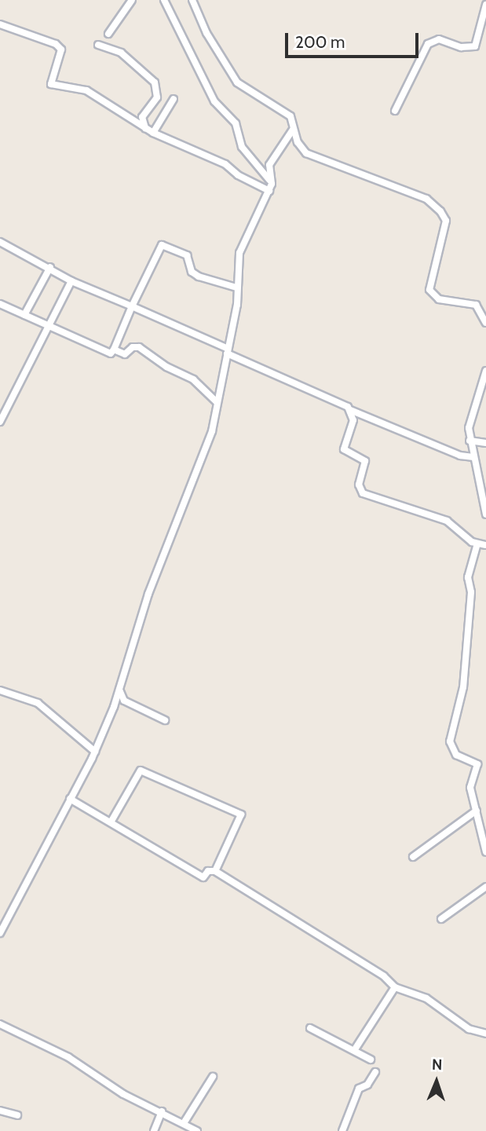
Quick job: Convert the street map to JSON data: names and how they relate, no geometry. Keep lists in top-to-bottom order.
{
  "scale_bar": "200 m",
  "north": "top"
}
